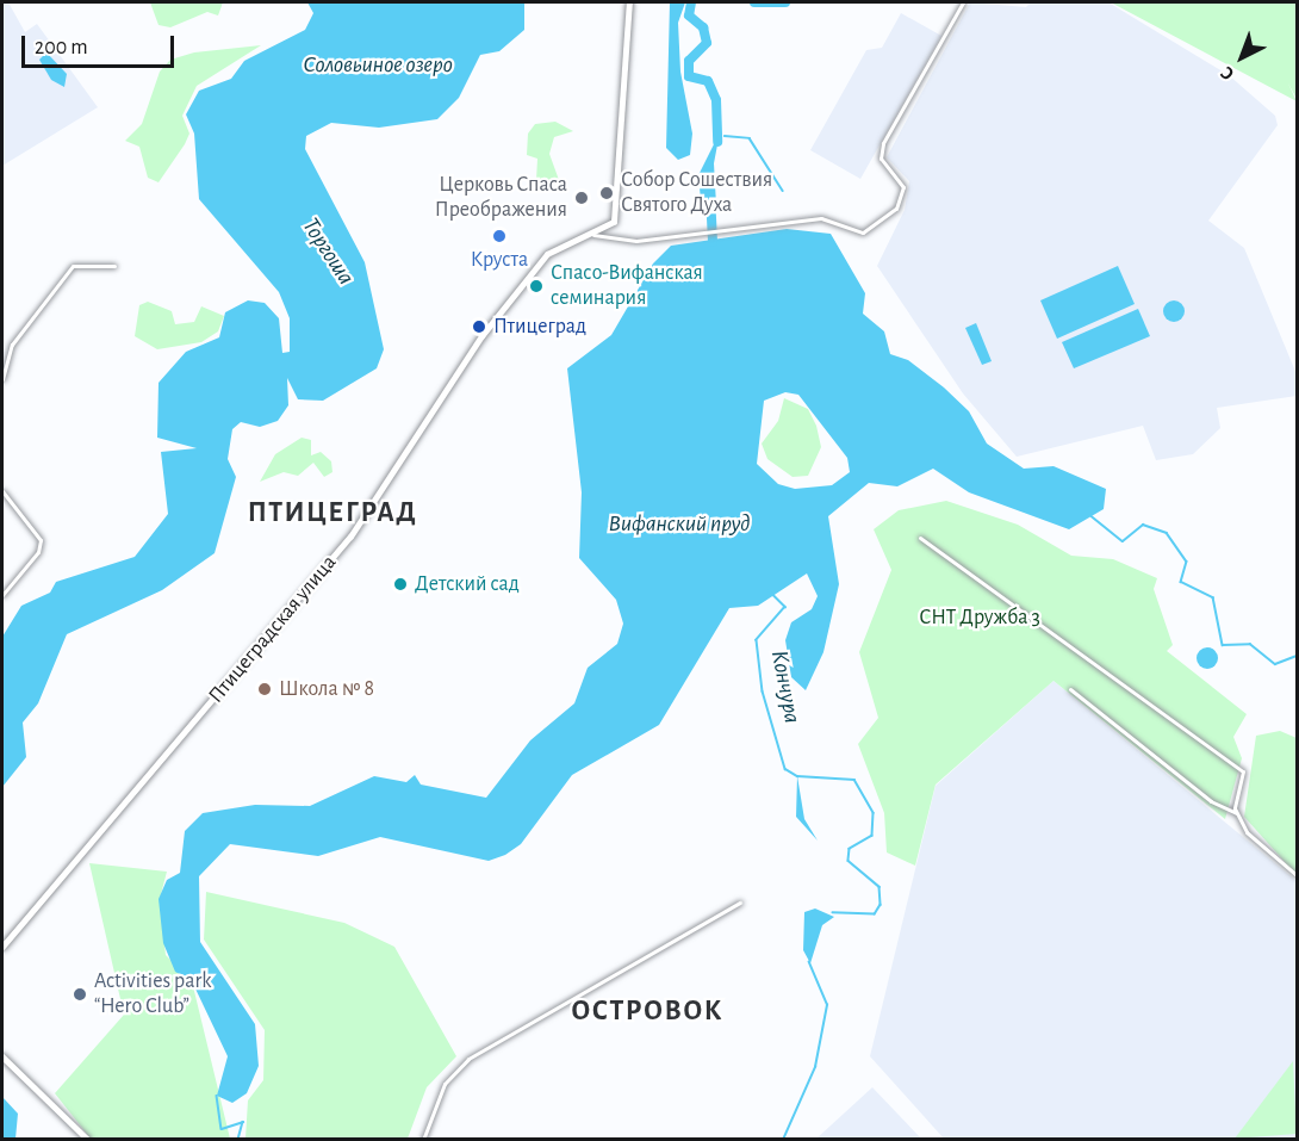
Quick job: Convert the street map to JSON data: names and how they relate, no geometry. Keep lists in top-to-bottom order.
{
  "streets": {
    "street": ["Птицеградская улица"]
  },
  "districts": ["ПТИЦЕГРАД", "ОСТРОВОК"],
  "water": [
    "Соловьиное озеро",
    "Торгоша",
    "Вифанский пруд",
    "Кончура"
  ],
  "parks": ["СНТ Дружба 3"],
  "places": [
    "Собор Сошествия Святого Духа",
    "Церковь Спаса Преображения",
    "Круста",
    "Спасо-Вифанская семинария",
    "Птицеград",
    "Детский сад",
    "Школа № 8",
    "Activities park “Hero Club”"
  ],
  "scale_bar": "200 m",
  "north": "bottom left"
}
